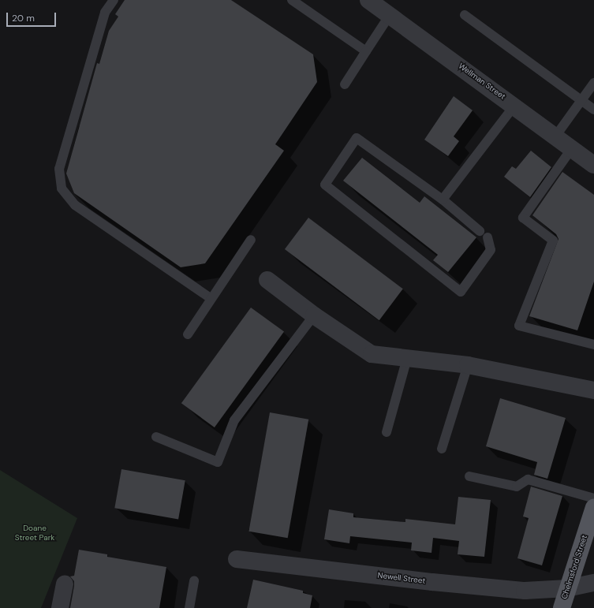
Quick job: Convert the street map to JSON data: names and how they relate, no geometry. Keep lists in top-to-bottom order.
{
  "streets": {
    "main road": ["Chelmsford Street"],
    "street": ["Wellman Street", "Newell Street"]
  },
  "crossings": [
    ["Chelmsford Street", "Newell Street"]
  ],
  "parks": ["Doane Street Park"],
  "scale_bar": "20 m"
}
